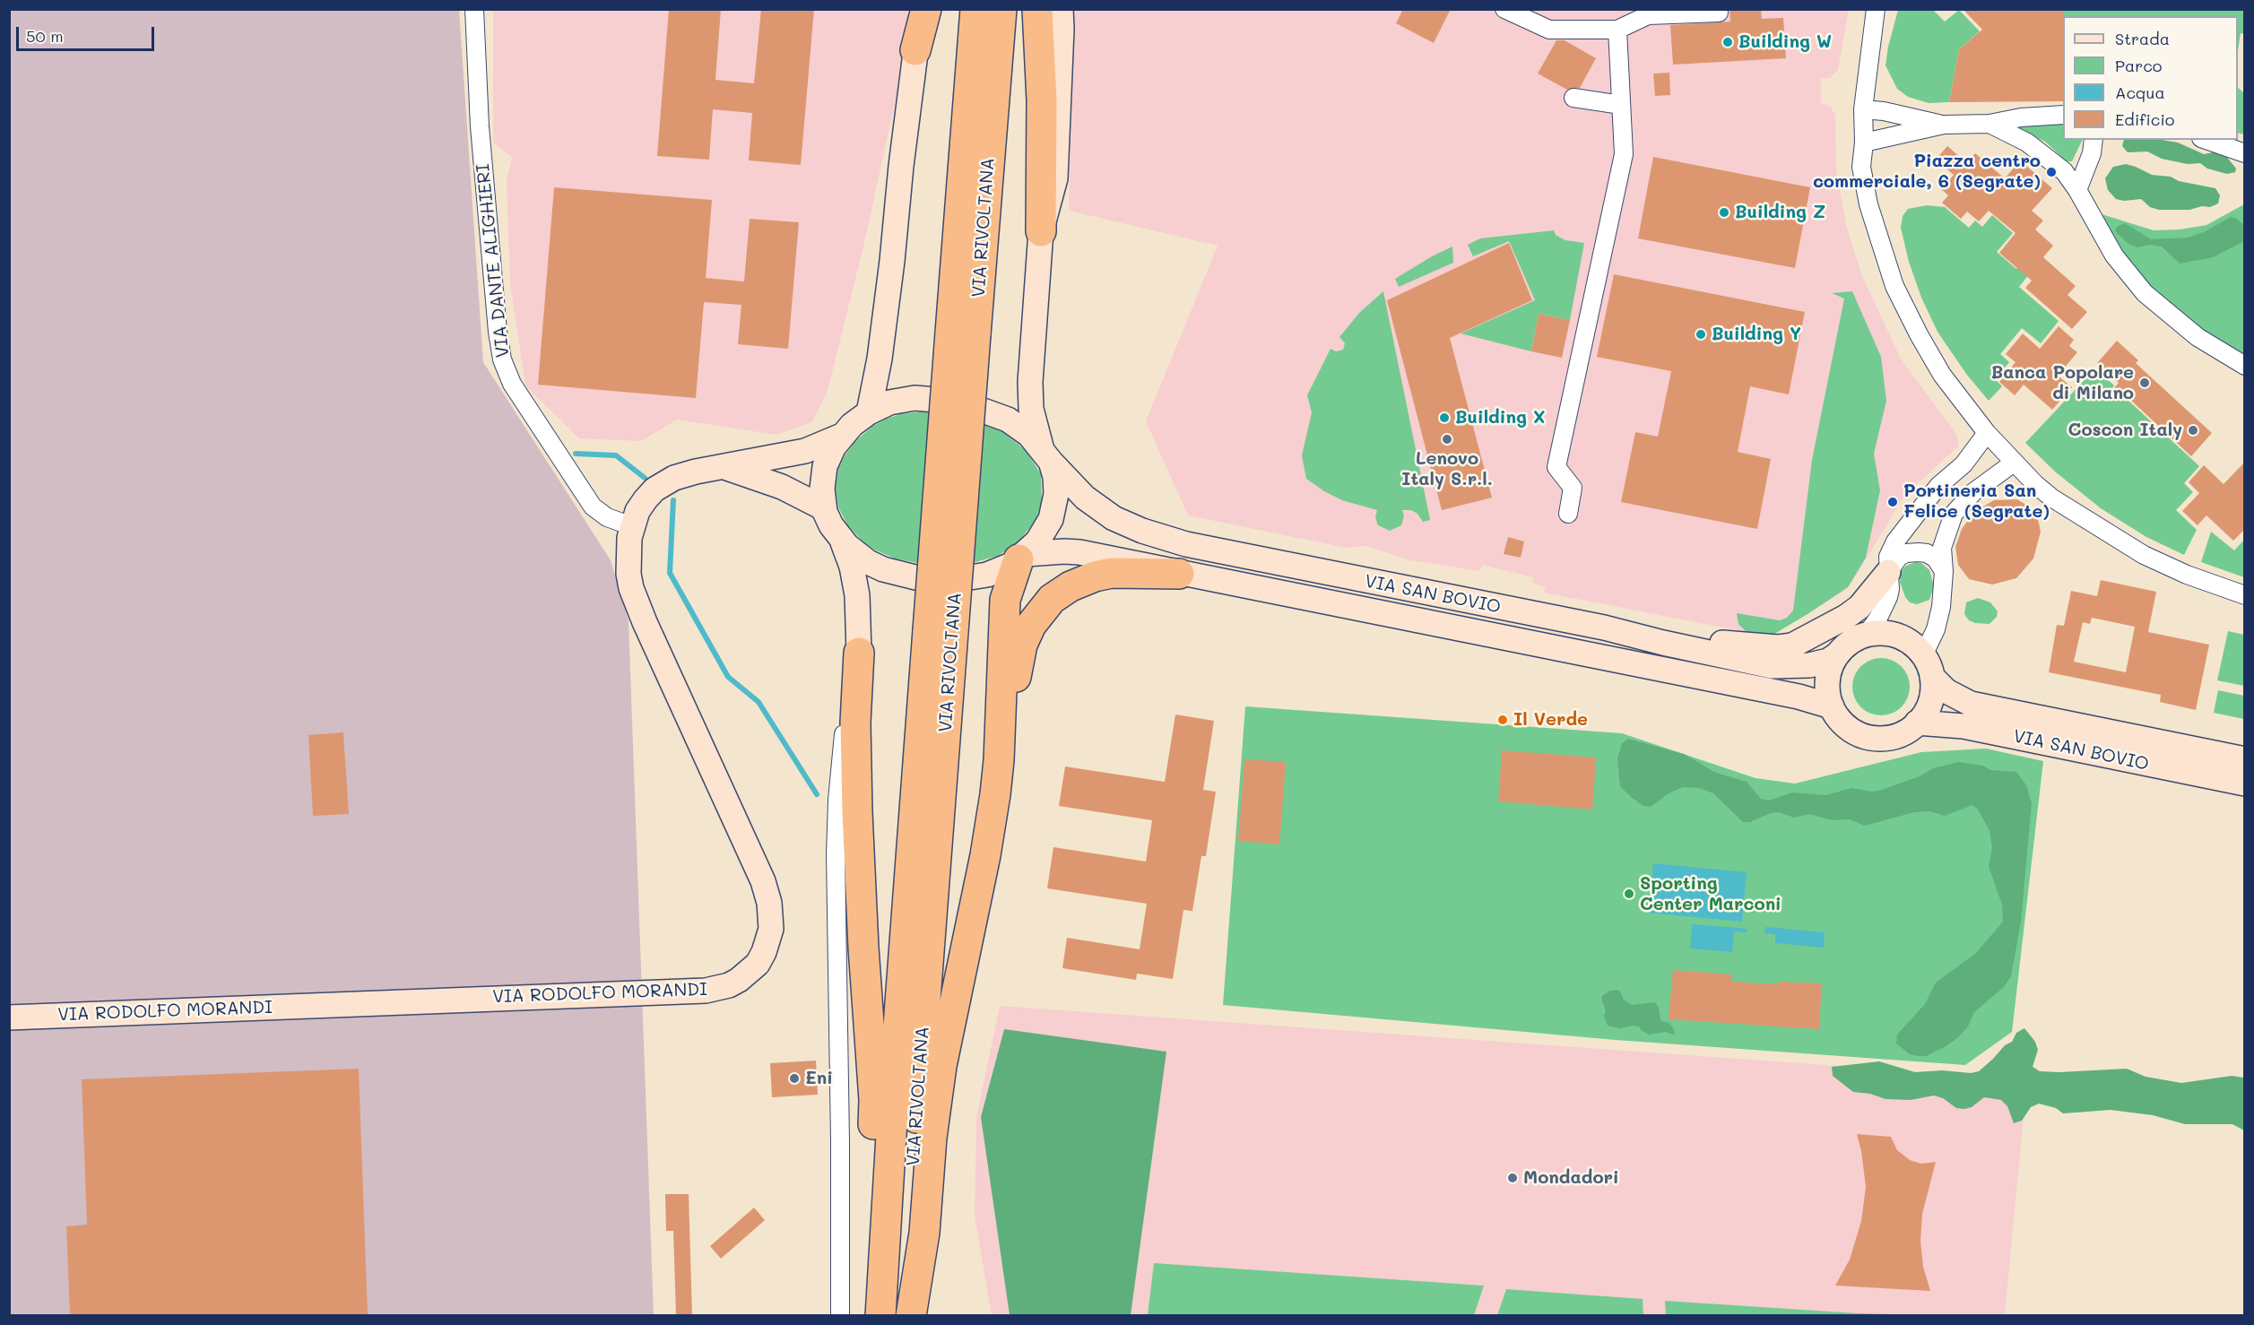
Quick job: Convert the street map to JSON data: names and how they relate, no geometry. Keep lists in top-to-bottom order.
{
  "streets": {
    "highway": ["VIA RIVOLTANA"],
    "main road": ["VIA SAN BOVIO", "VIA RODOLFO MORANDI"],
    "street": ["VIA DANTE ALIGHIERI"]
  },
  "crossings": [
    ["VIA DANTE ALIGHIERI", "VIA RODOLFO MORANDI"],
    ["VIA SAN BOVIO", "VIA RODOLFO MORANDI"]
  ],
  "places": [
    "Building W",
    "Piazza centro commerciale, 6 (Segrate)",
    "Building Z",
    "Building Y",
    "Banca Popolare di Milano",
    "Building X",
    "Coscon Italy",
    "Lenovo Italy S.r.l.",
    "Portineria San Felice (Segrate)",
    "Il Verde",
    "Sporting Center Marconi",
    "Eni",
    "Mondadori"
  ],
  "legend": [
    "Strada",
    "Parco",
    "Acqua",
    "Edificio"
  ],
  "scale_bar": "50 m"
}
